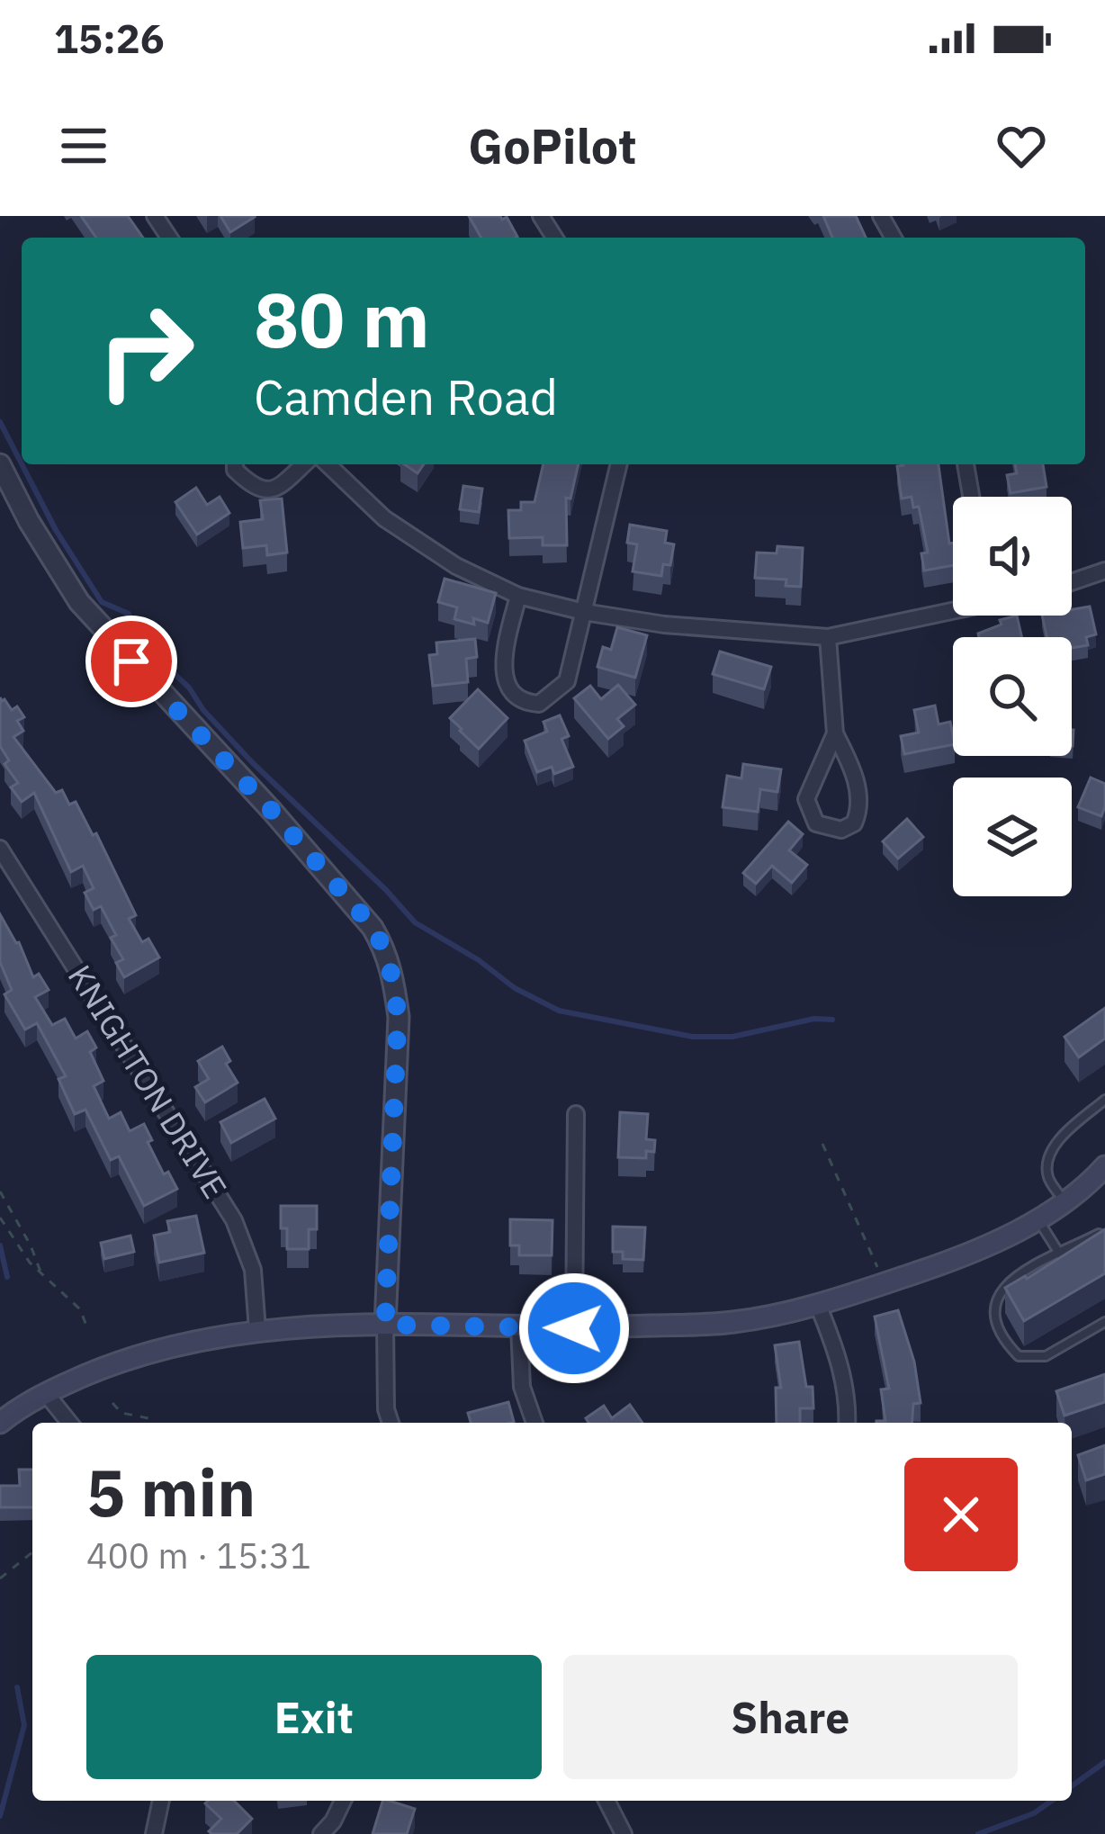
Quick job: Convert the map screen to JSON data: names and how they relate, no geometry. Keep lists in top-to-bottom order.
{
  "streets": {
    "street": ["KNIGHTON DRIVE"]
  },
  "page": {
    "status": "15:26",
    "header": "GoPilot",
    "turn": ["80 m", "Camden Road"],
    "heading": ["5 min", "400 m · 15:31"],
    "buttons": ["Exit", "Share"]
  }
}
